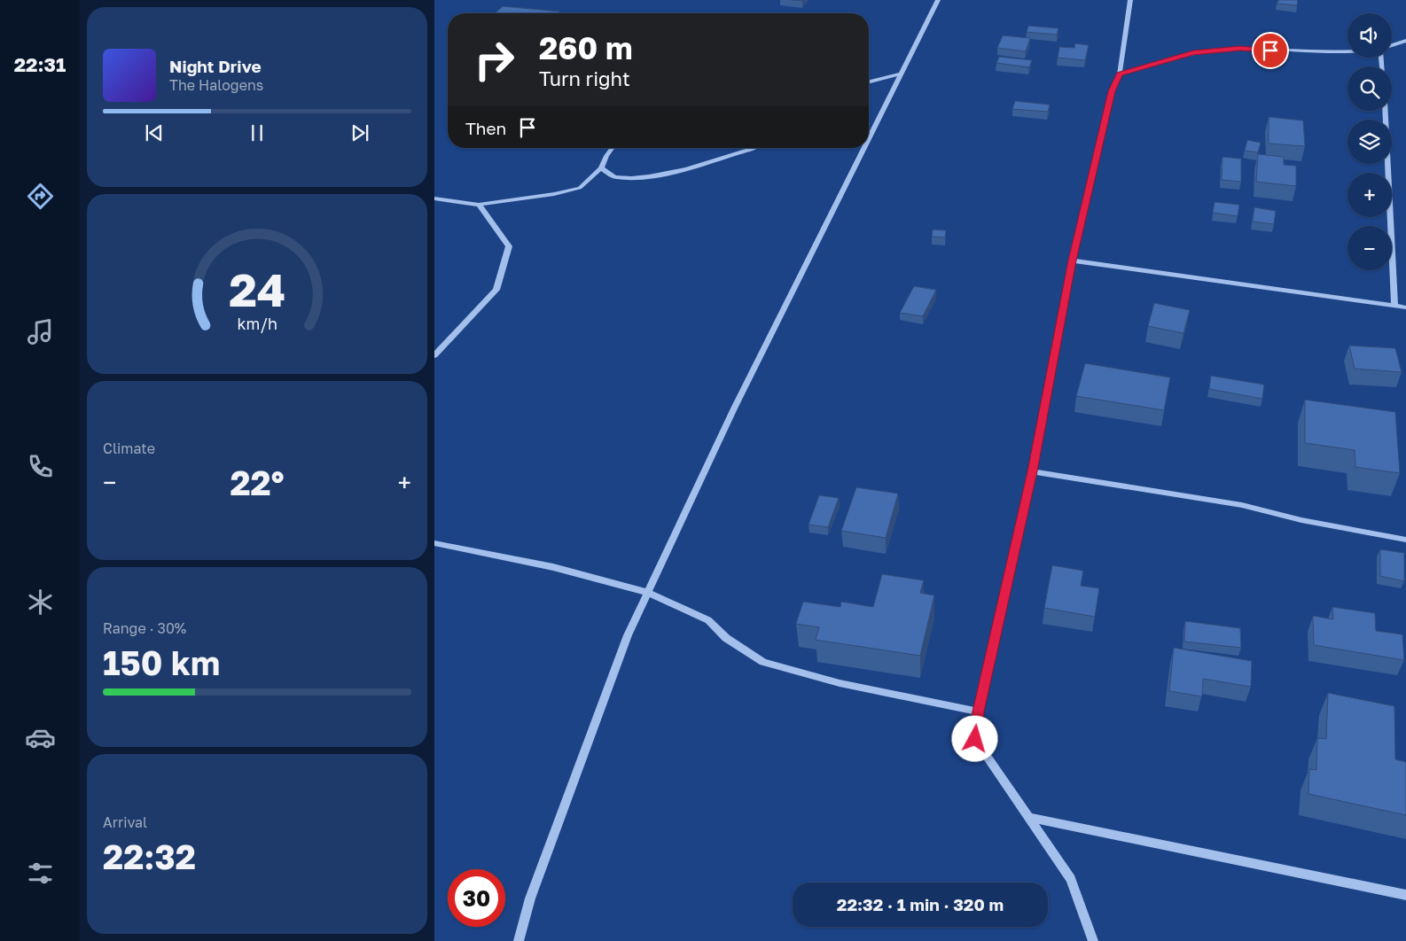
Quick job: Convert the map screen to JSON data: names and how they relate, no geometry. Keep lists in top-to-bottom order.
{
  "page": {
    "tabs": "22:31",
    "map_buttons": ["+", "−"],
    "turn": ["260 m", "Turn right"],
    "song": ["Night Drive", "The Halogens"],
    "then": "Then",
    "tile": [
      "Climate",
      ["Range · 30%", "150 km"],
      ["Arrival", "22:32"]
    ],
    "heat": ["−", "22°", "+"],
    "limit": "30",
    "trip": "22:32 · 1 min · 320 m",
    "gauge": ["24", "km/h"]
  }
}
